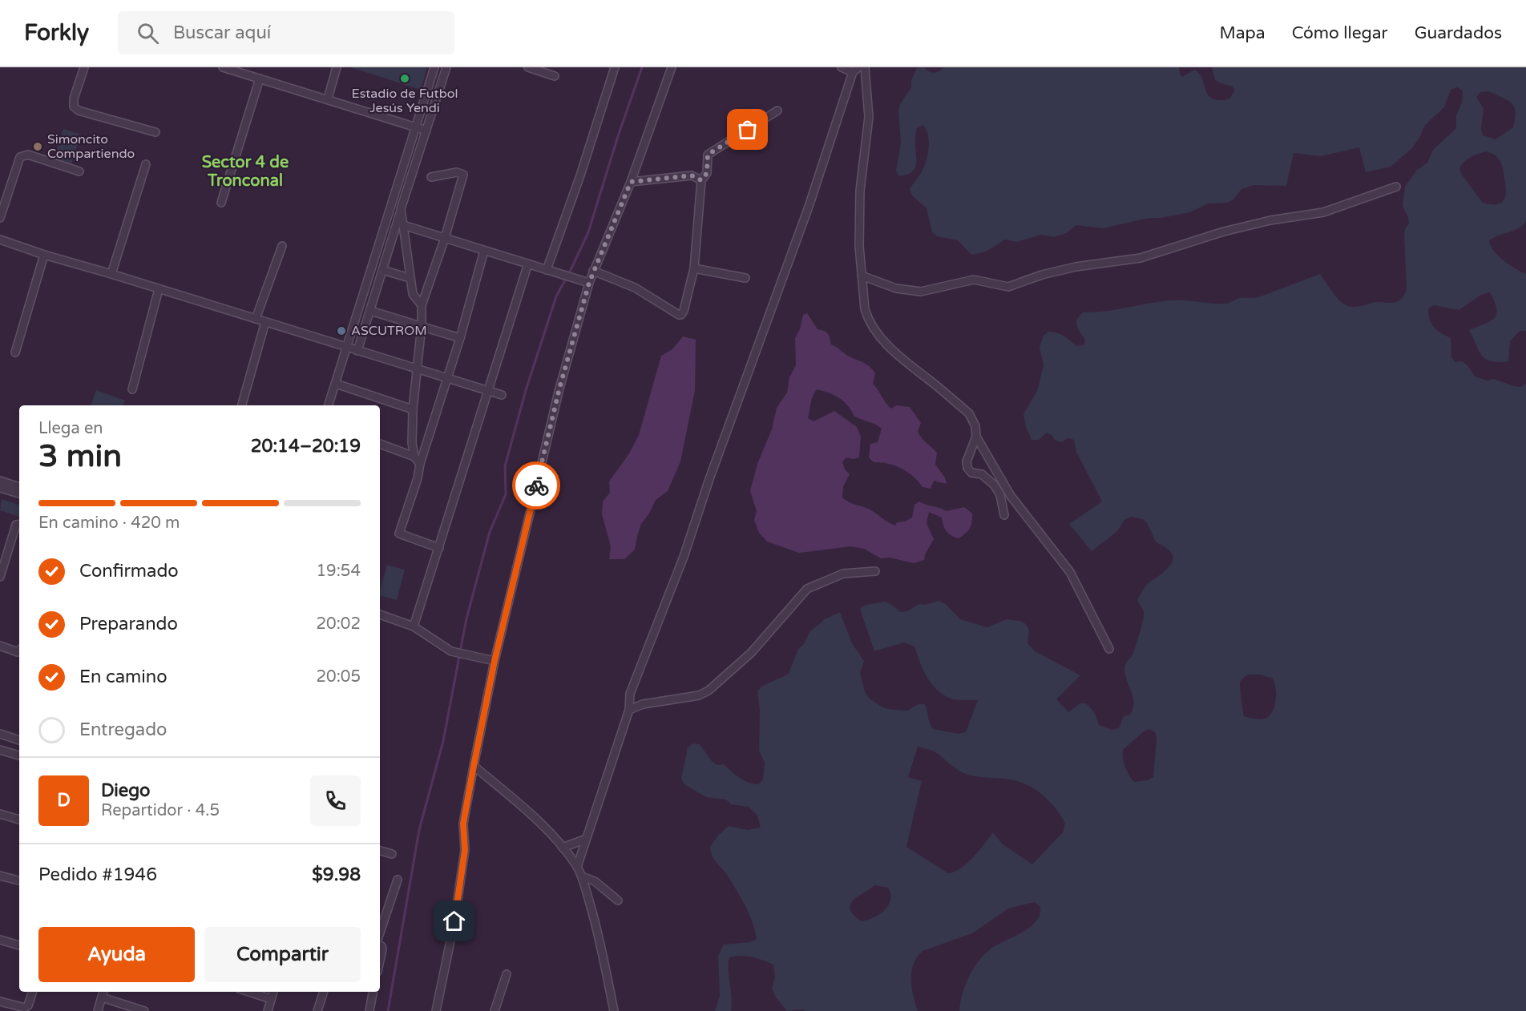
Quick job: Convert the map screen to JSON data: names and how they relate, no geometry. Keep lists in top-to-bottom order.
{
  "districts": ["Sector 4 de Tronconal"],
  "places": ["Estadio de Futbol Jesús Yendi", "Simoncito Compartiendo", "ASCUTROM"],
  "page": {
    "header": "Forkly",
    "search": "Buscar aquí",
    "nav": ["Mapa", "Cómo llegar", "Guardados"],
    "heading": ["3 min", "Llega en", "20:14–20:19"],
    "panel": [
      "Diego",
      "Repartidor · 4.5",
      "Pedido #1946",
      "$9.98"
    ],
    "bar": "En camino · 420 m",
    "list": [
      ["Confirmado", "19:54"],
      ["Preparando", "20:02"],
      ["En camino", "20:05"],
      "Entregado"
    ],
    "round": "D",
    "buttons": ["Ayuda", "Compartir"]
  }
}
